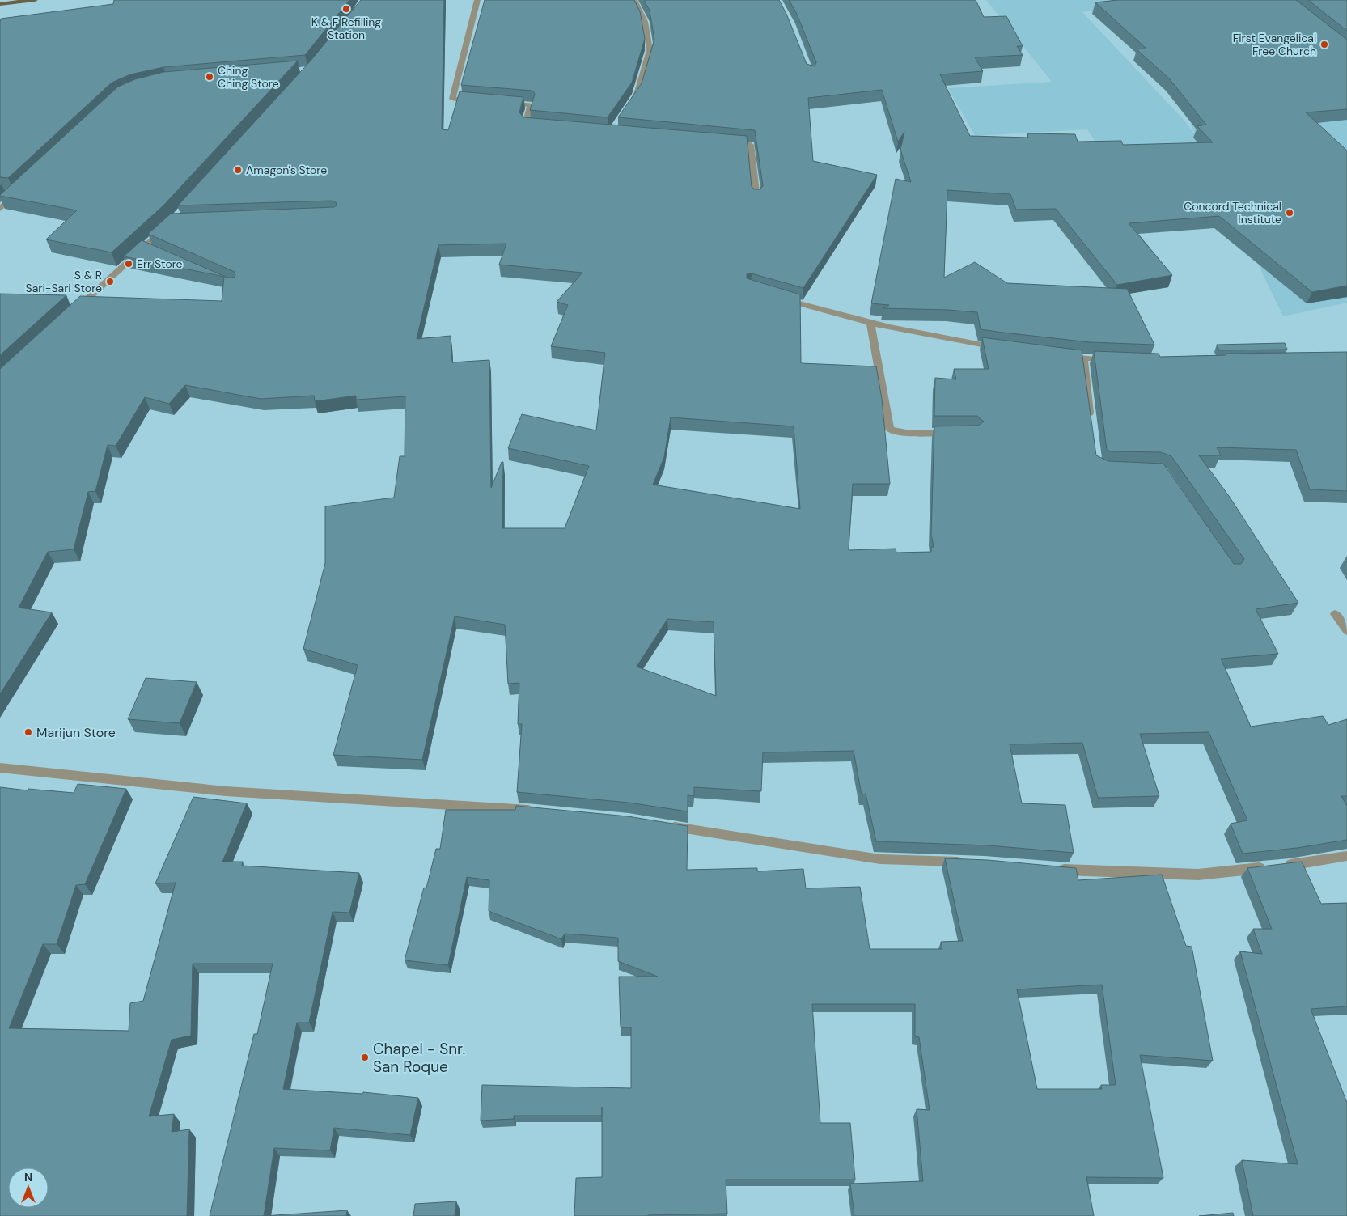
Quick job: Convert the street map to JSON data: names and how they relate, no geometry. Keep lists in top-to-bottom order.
{
  "places": [
    "K & F Refilling Station",
    "First Evangelical Free Church",
    "Ching Ching Store",
    "Amagon's Store",
    "Concord Technical Institute",
    "Err Store",
    "S & R Sari-Sari Store",
    "Marijun Store",
    "Chapel - Snr. San Roque"
  ],
  "north": "top"
}
